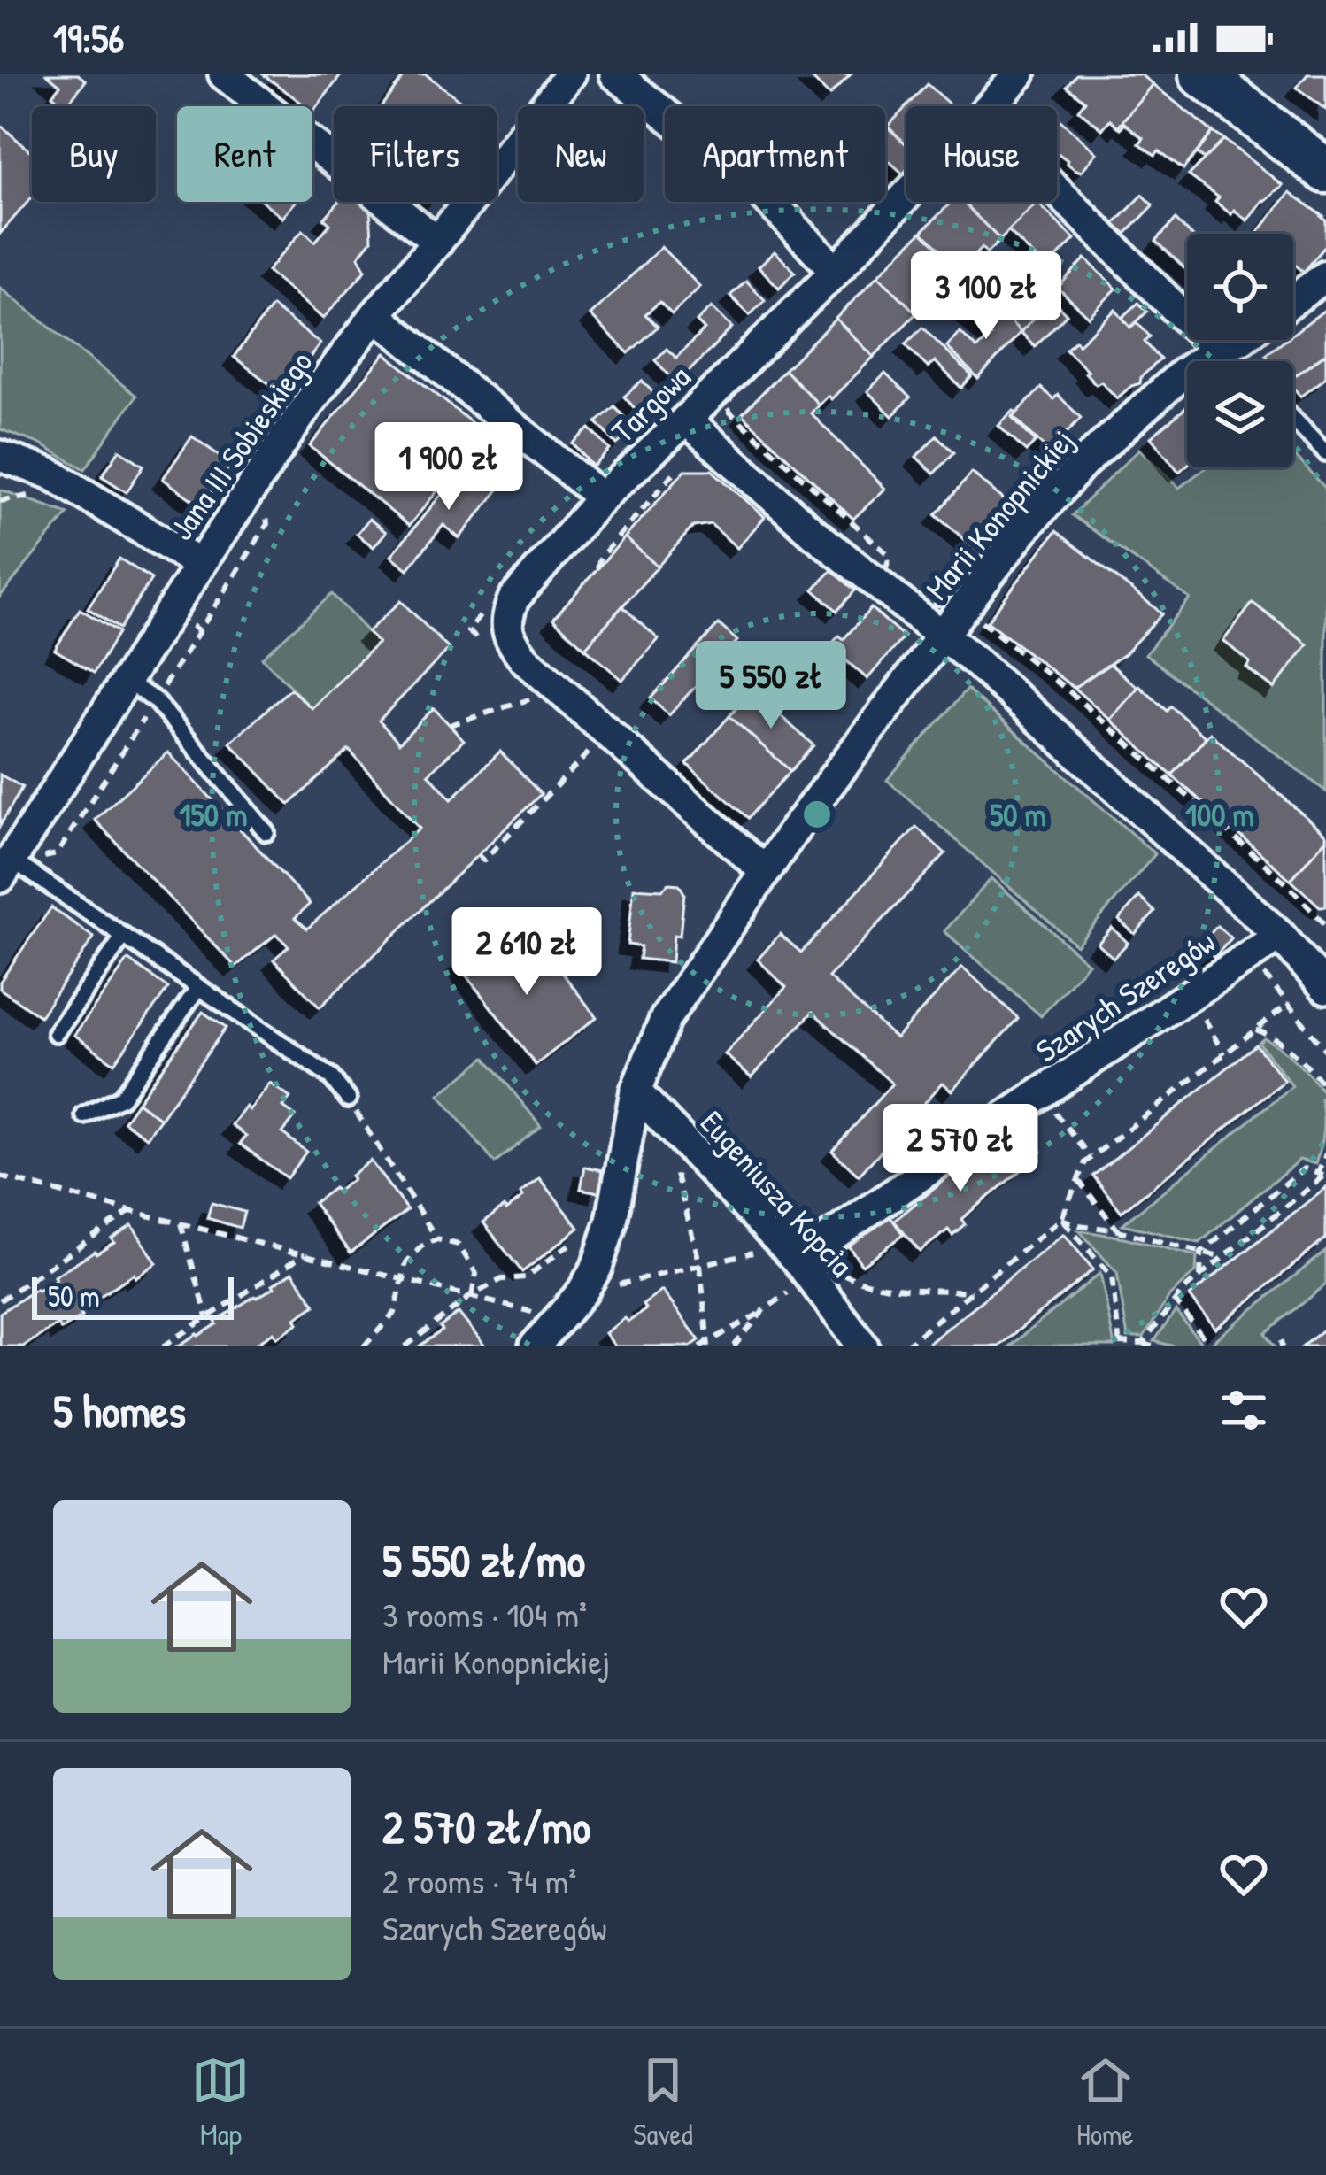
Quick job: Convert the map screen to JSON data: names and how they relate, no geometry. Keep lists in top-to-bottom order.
{
  "streets": {
    "street": [
      "Targowa",
      "Jana III Sobieskiego",
      "Marii Konopnickiej",
      "Szarych Szeregów",
      "Eugeniusza Kopcia"
    ]
  },
  "crossings": [
    ["Targowa", "Marii Konopnickiej"],
    ["Marii Konopnickiej", "Eugeniusza Kopcia"],
    ["Szarych Szeregów", "Eugeniusza Kopcia"]
  ],
  "scale_bar": "50 m",
  "page": {
    "status": "19:56",
    "chip": [
      "Buy",
      "Rent",
      "Filters",
      "New",
      "Apartment",
      "House"
    ],
    "price": [
      "3 100 zł",
      "1 900 zł",
      "5 550 zł",
      "2 610 zł",
      "2 570 zł"
    ],
    "scale": "50 m",
    "heading": "5 homes",
    "list": [
      {
        "name": "5 550 zł/mo",
        "note": "3 rooms · 104 m² · Marii Konopnickiej"
      },
      {
        "name": "2 570 zł/mo",
        "note": "2 rooms · 74 m² · Szarych Szeregów"
      }
    ],
    "tabs": ["Map", "Saved", "Home"]
  },
  "rings": ["150 m", "50 m", "100 m"]
}
